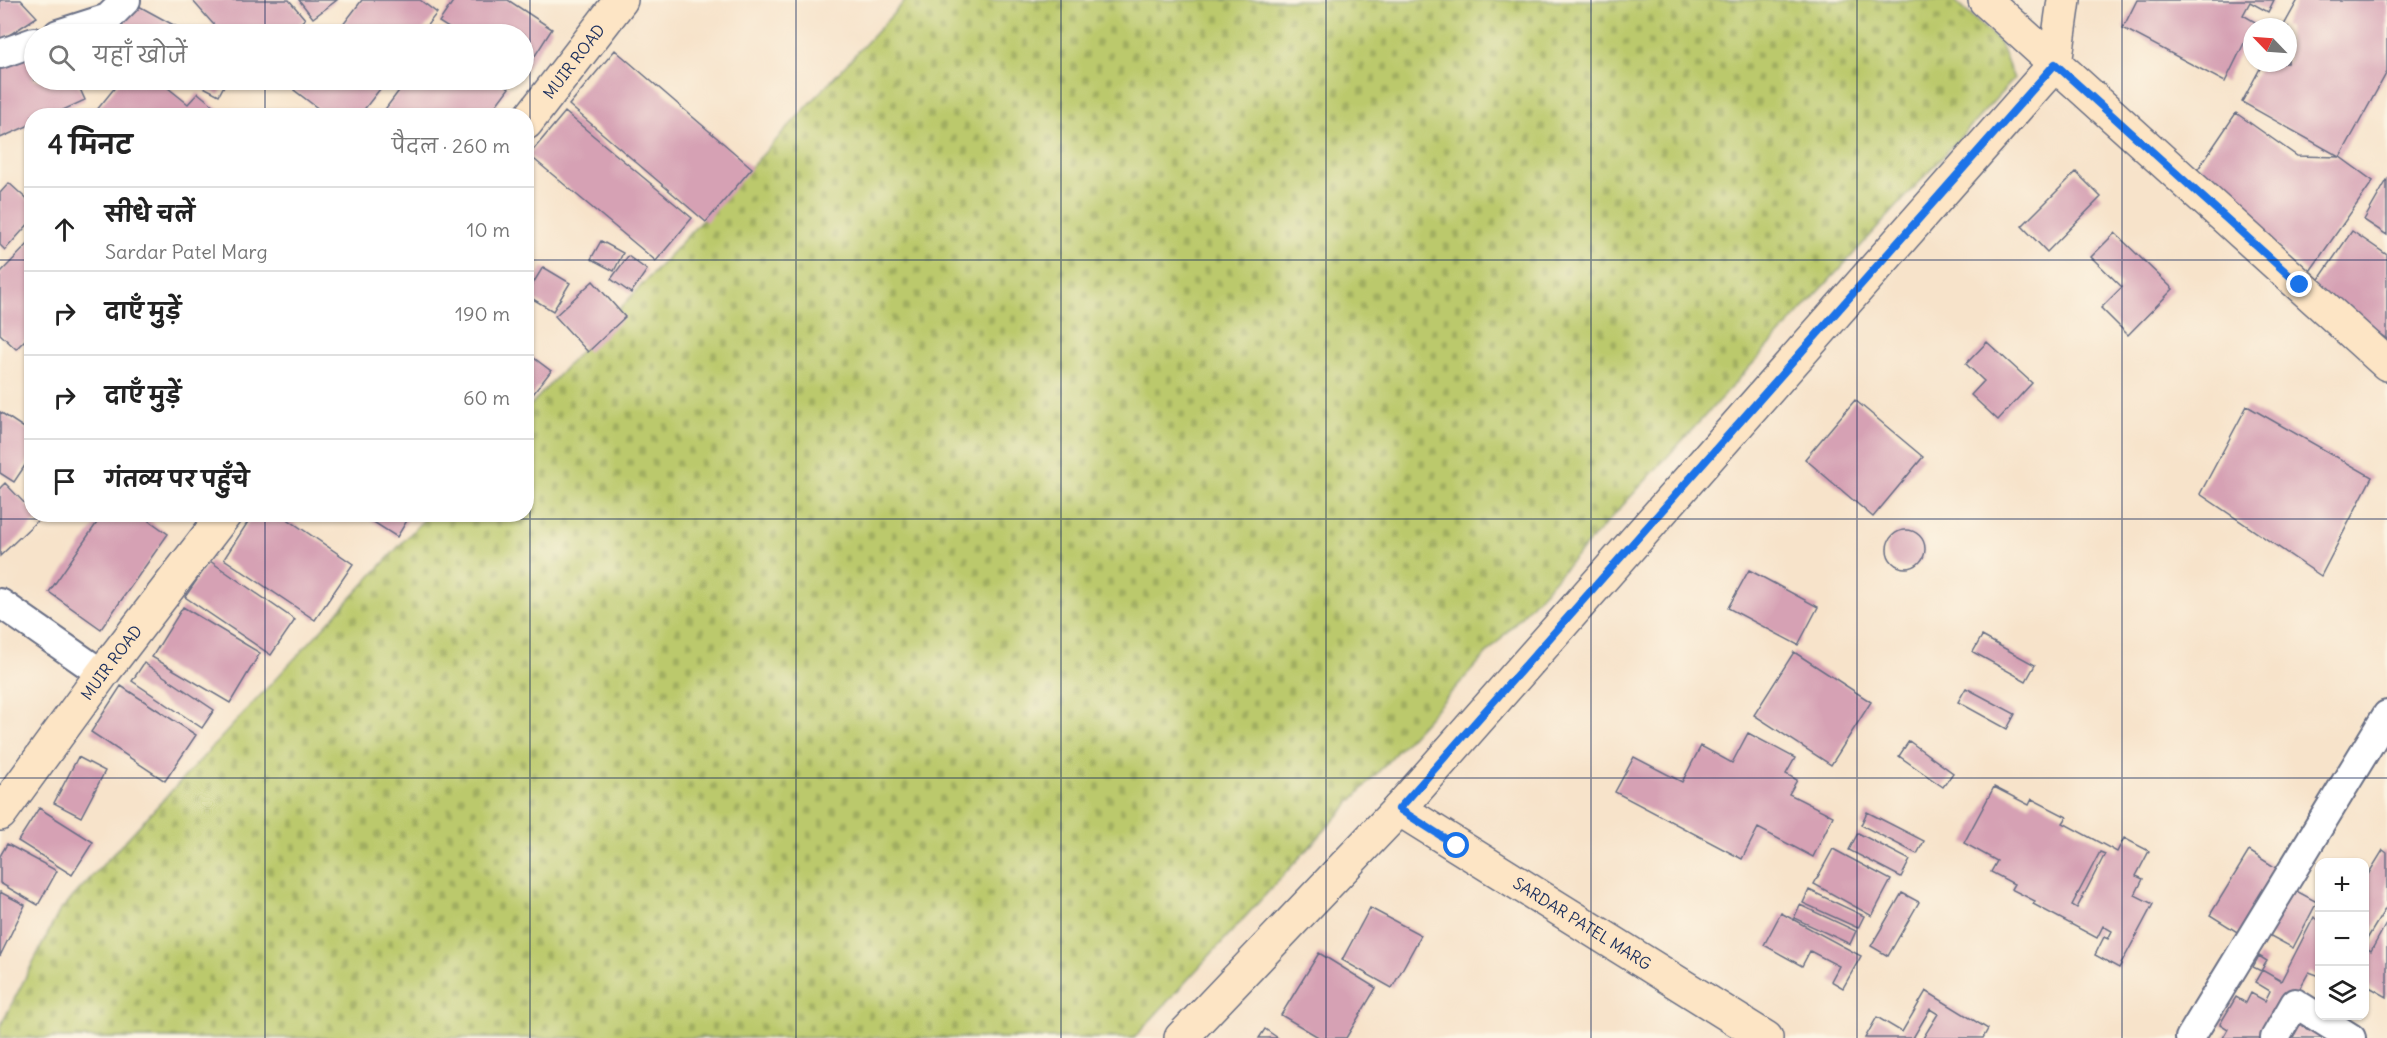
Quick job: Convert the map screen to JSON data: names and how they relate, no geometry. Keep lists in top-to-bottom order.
{
  "streets": {
    "street": ["MUIR ROAD", "SARDAR PATEL MARG"]
  },
  "north": "top left",
  "page": {
    "search": "यहाँ खोजें",
    "heading": ["4 मिनट", "पैदल · 260 m"],
    "list": [
      ["सीधे चलें", "Sardar Patel Marg", "10 m"],
      ["दाएँ मुड़ें", "190 m"],
      ["दाएँ मुड़ें", "60 m"],
      "गंतव्य पर पहुँचे"
    ],
    "map_buttons": ["+", "−"]
  }
}
